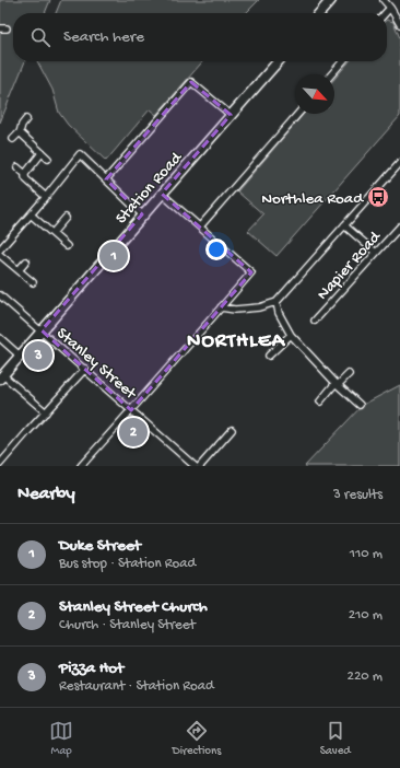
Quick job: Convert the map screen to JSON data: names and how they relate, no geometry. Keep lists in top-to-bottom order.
{
  "streets": {
    "main road": ["Station Road"],
    "street": ["Napier Road", "Stanley Street"]
  },
  "crossings": [
    ["Station Road", "Stanley Street"]
  ],
  "districts": ["NORTHLEA"],
  "places": {
    "bus stop": ["Northlea Road"]
  },
  "north": "bottom right",
  "page": {
    "search": "Search here",
    "pins": ["1", "3", "2"],
    "heading": ["Nearby", "3 results"],
    "list": [
      {
        "mark": "1",
        "name": "Duke Street",
        "note": "Bus stop · Station Road",
        "value": "110 m"
      },
      {
        "mark": "2",
        "name": "Stanley Street Church",
        "note": "Church · Stanley Street",
        "value": "210 m"
      },
      {
        "mark": "3",
        "name": "Pizza Hot",
        "note": "Restaurant · Station Road",
        "value": "220 m"
      }
    ],
    "nav": ["Map", "Directions", "Saved"]
  }
}
